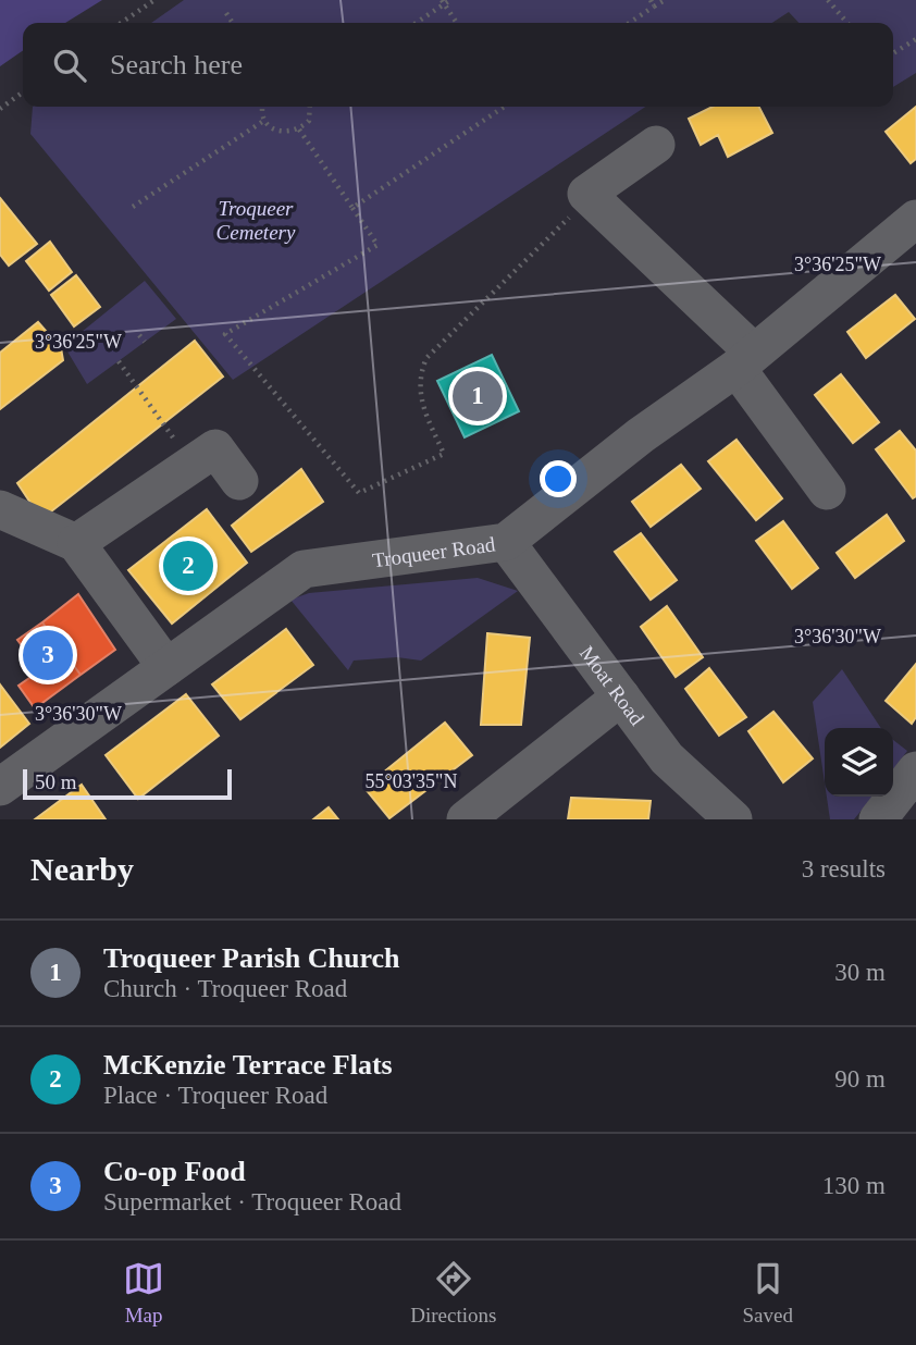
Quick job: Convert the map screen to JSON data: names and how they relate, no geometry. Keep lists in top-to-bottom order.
{
  "streets": {
    "street": ["Troqueer Road", "Moat Road"]
  },
  "crossings": [
    ["Troqueer Road", "Moat Road"]
  ],
  "parks": ["Troqueer Cemetery"],
  "scale_bar": "50 m",
  "page": {
    "search": "Search here",
    "pins": ["1", "2", "3"],
    "scale": "50 m",
    "heading": ["Nearby", "3 results"],
    "list": [
      {
        "mark": "1",
        "name": "Troqueer Parish Church",
        "note": "Church · Troqueer Road",
        "value": "30 m"
      },
      {
        "mark": "2",
        "name": "McKenzie Terrace Flats",
        "note": "Place · Troqueer Road",
        "value": "90 m"
      },
      {
        "mark": "3",
        "name": "Co-op Food",
        "note": "Supermarket · Troqueer Road",
        "value": "130 m"
      }
    ],
    "nav": ["Map", "Directions", "Saved"]
  },
  "coordinates": ["3°36'25\"W", "3°36'30\"W", "55°03'35\"N"]
}
